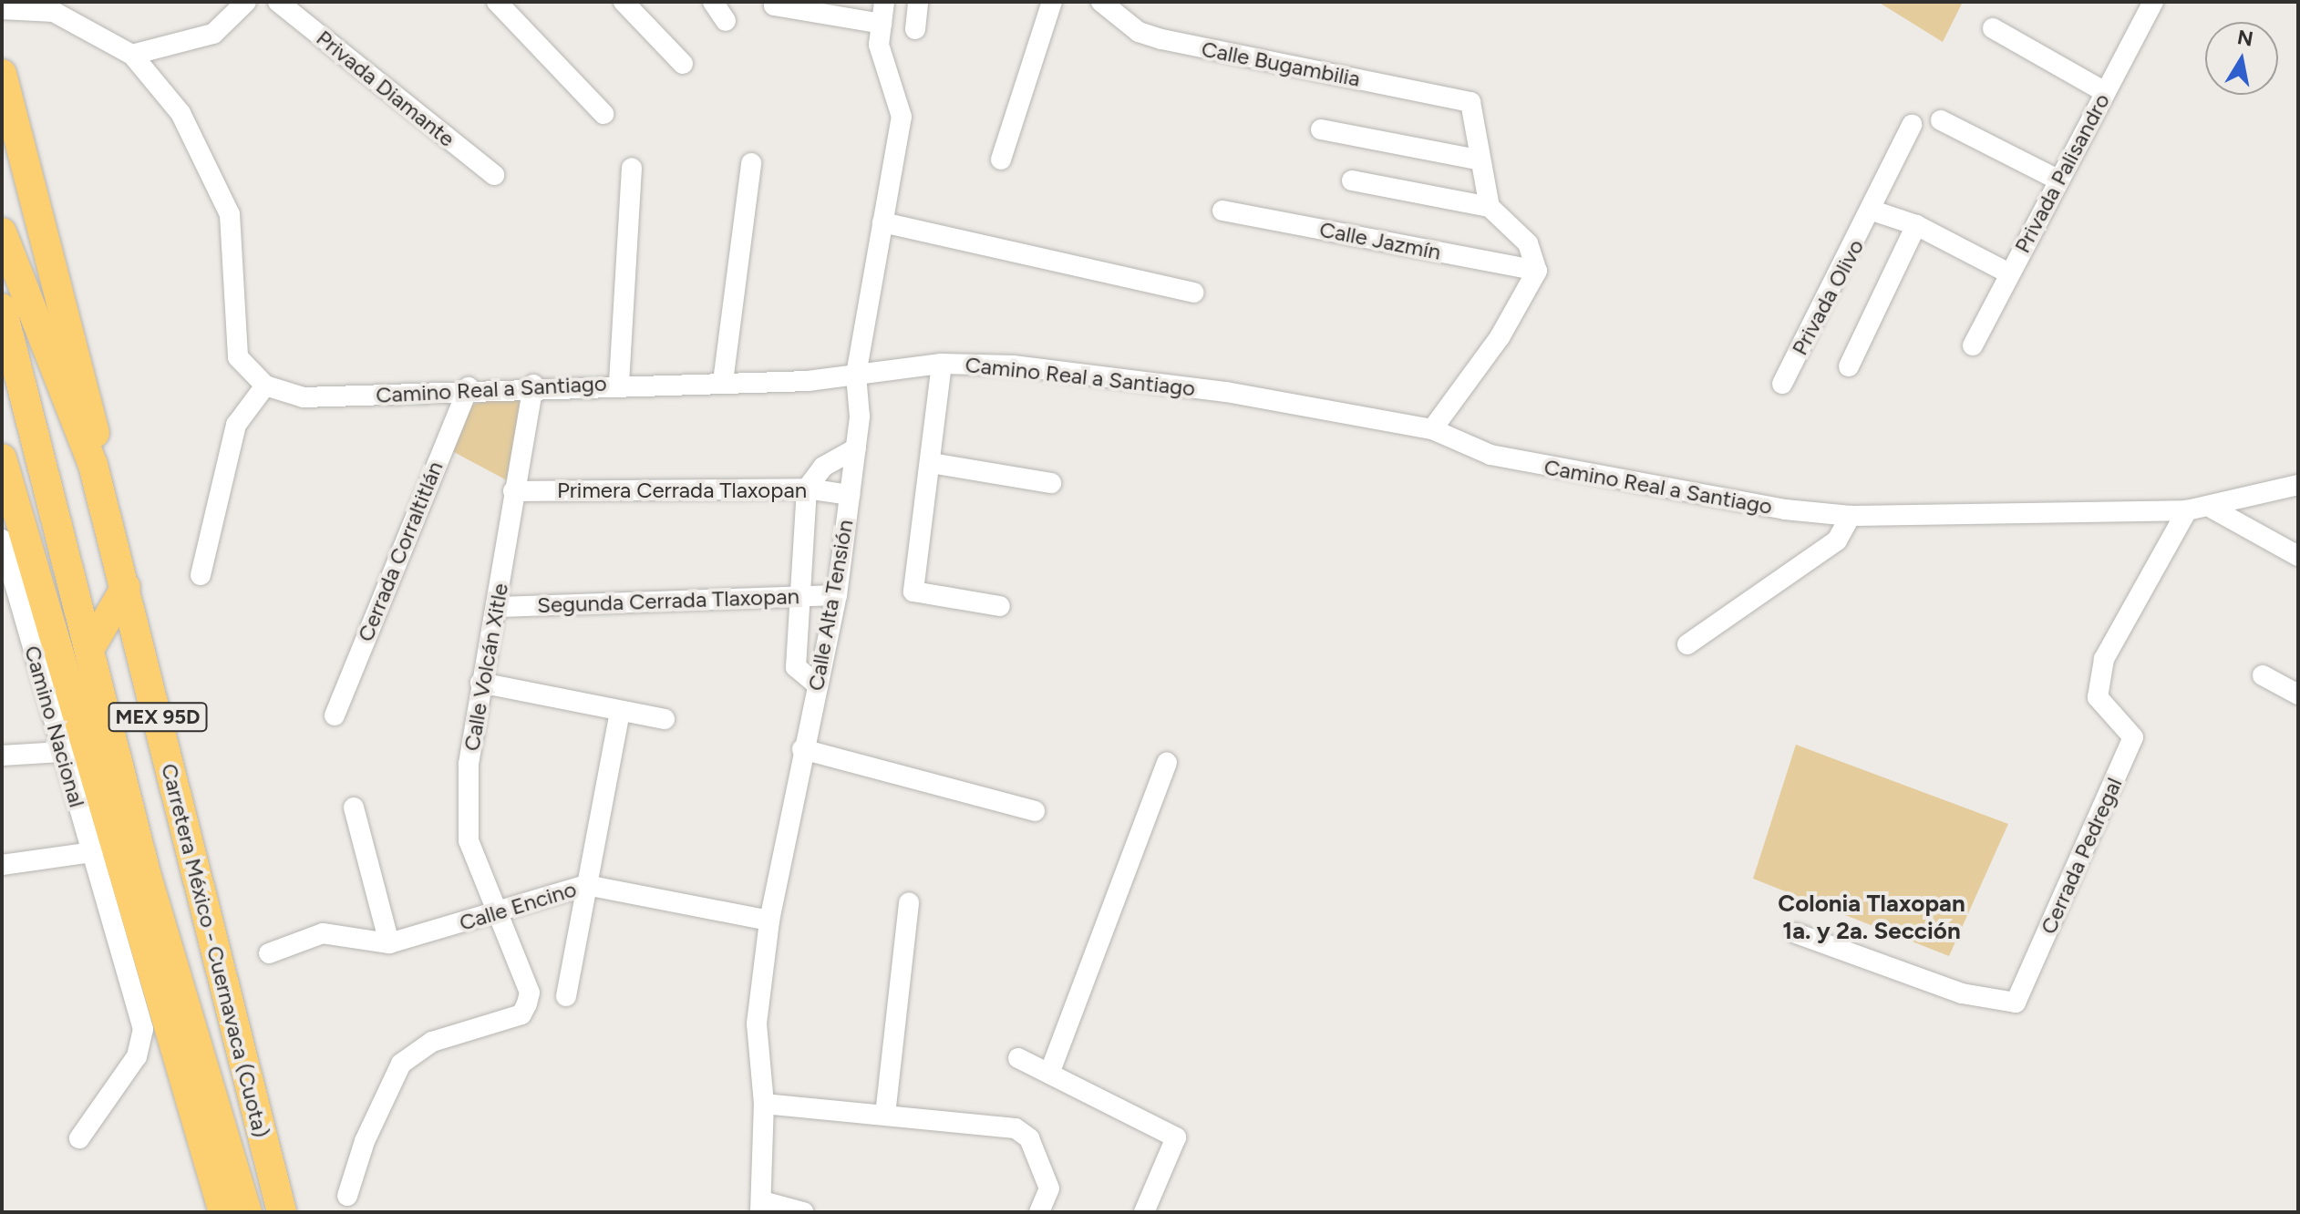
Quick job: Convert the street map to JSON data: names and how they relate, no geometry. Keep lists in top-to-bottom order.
{
  "streets": {
    "highway": ["MEX 95D", "Carretera México - Cuernavaca (Cuota)"],
    "street": [
      "Calle Bugambilia",
      "Privada Diamante",
      "Privada Palisandro",
      "Calle Jazmín",
      "Privada Olivo",
      "Camino Real a Santiago",
      "Primera Cerrada Tlaxopan",
      "Cerrada Corraltitlán",
      "Segunda Cerrada Tlaxopan",
      "Calle Alta Tensión",
      "Calle Volcán Xitle",
      "Camino Nacional",
      "Cerrada Pedregal",
      "Calle Encino"
    ]
  },
  "crossings": [
    ["Camino Real a Santiago", "Cerrada Corraltitlán"],
    ["Camino Real a Santiago", "Calle Alta Tensión"],
    ["Camino Real a Santiago", "Calle Volcán Xitle"],
    ["Camino Real a Santiago", "Cerrada Pedregal"],
    ["Primera Cerrada Tlaxopan", "Calle Alta Tensión"],
    ["Primera Cerrada Tlaxopan", "Calle Volcán Xitle"],
    ["Segunda Cerrada Tlaxopan", "Calle Alta Tensión"],
    ["Segunda Cerrada Tlaxopan", "Calle Volcán Xitle"],
    ["Calle Alta Tensión", "Calle Encino"],
    ["Calle Volcán Xitle", "Calle Encino"]
  ],
  "districts": ["Colonia Tlaxopan 1a. y 2a. Sección"],
  "north": "top"
}
